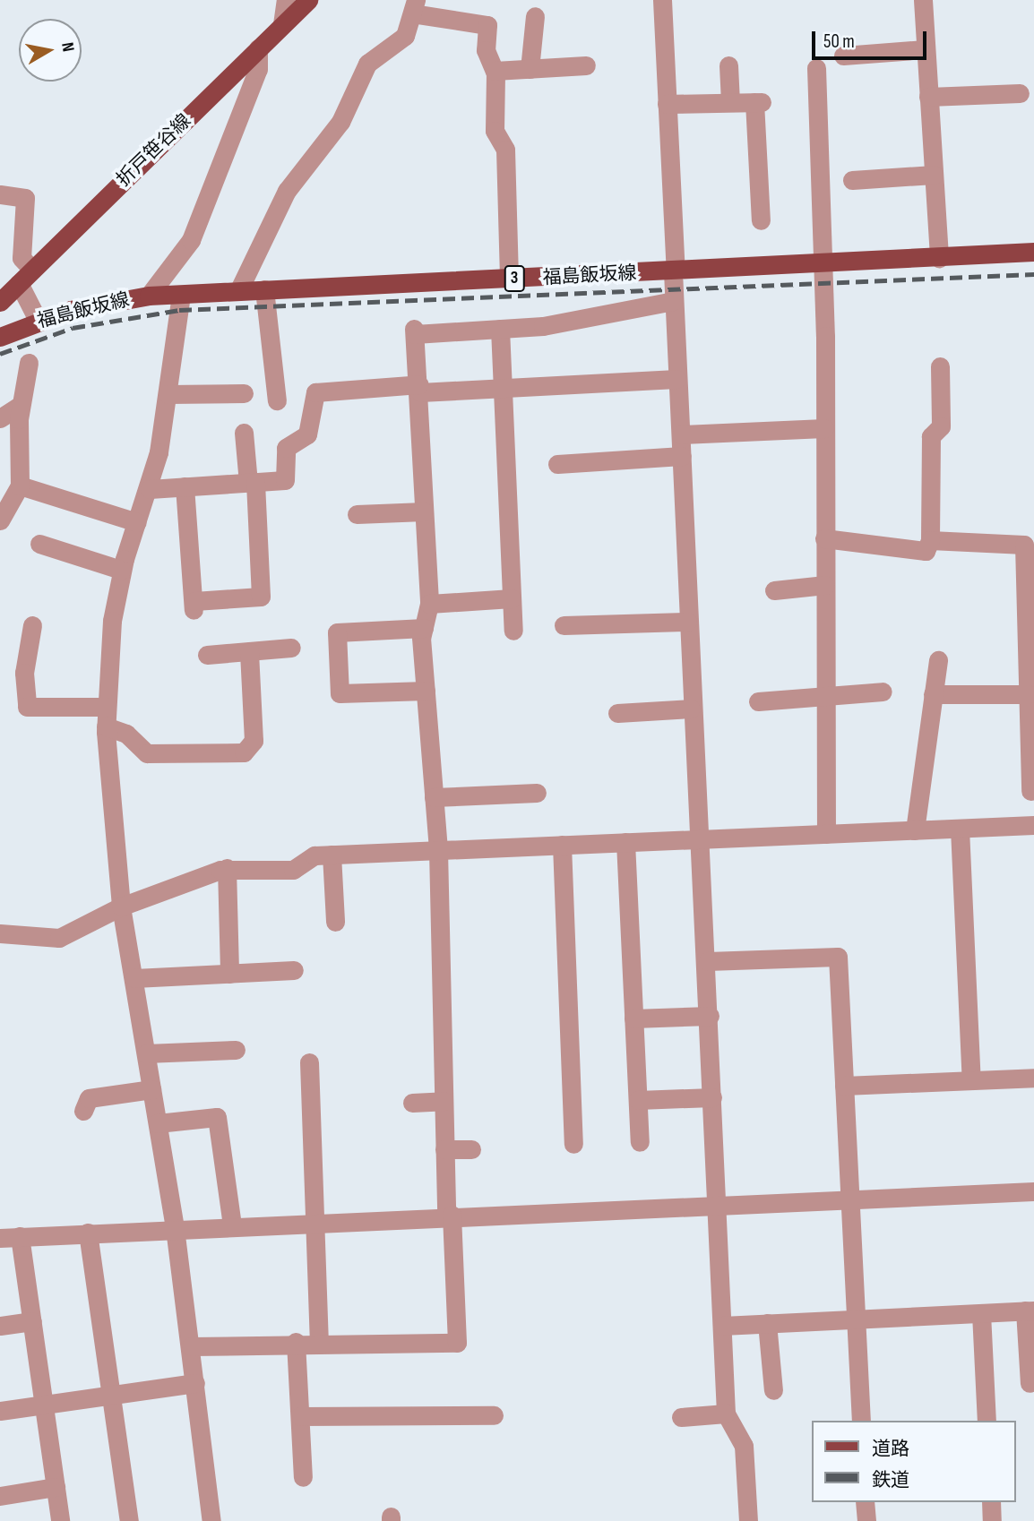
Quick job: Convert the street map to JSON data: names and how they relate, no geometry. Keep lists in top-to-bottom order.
{
  "streets": {
    "main road": ["折戸笹谷線", "福島飯坂線", "3"]
  },
  "legend": ["道路", "鉄道"],
  "scale_bar": "50 m",
  "north": "right"
}
